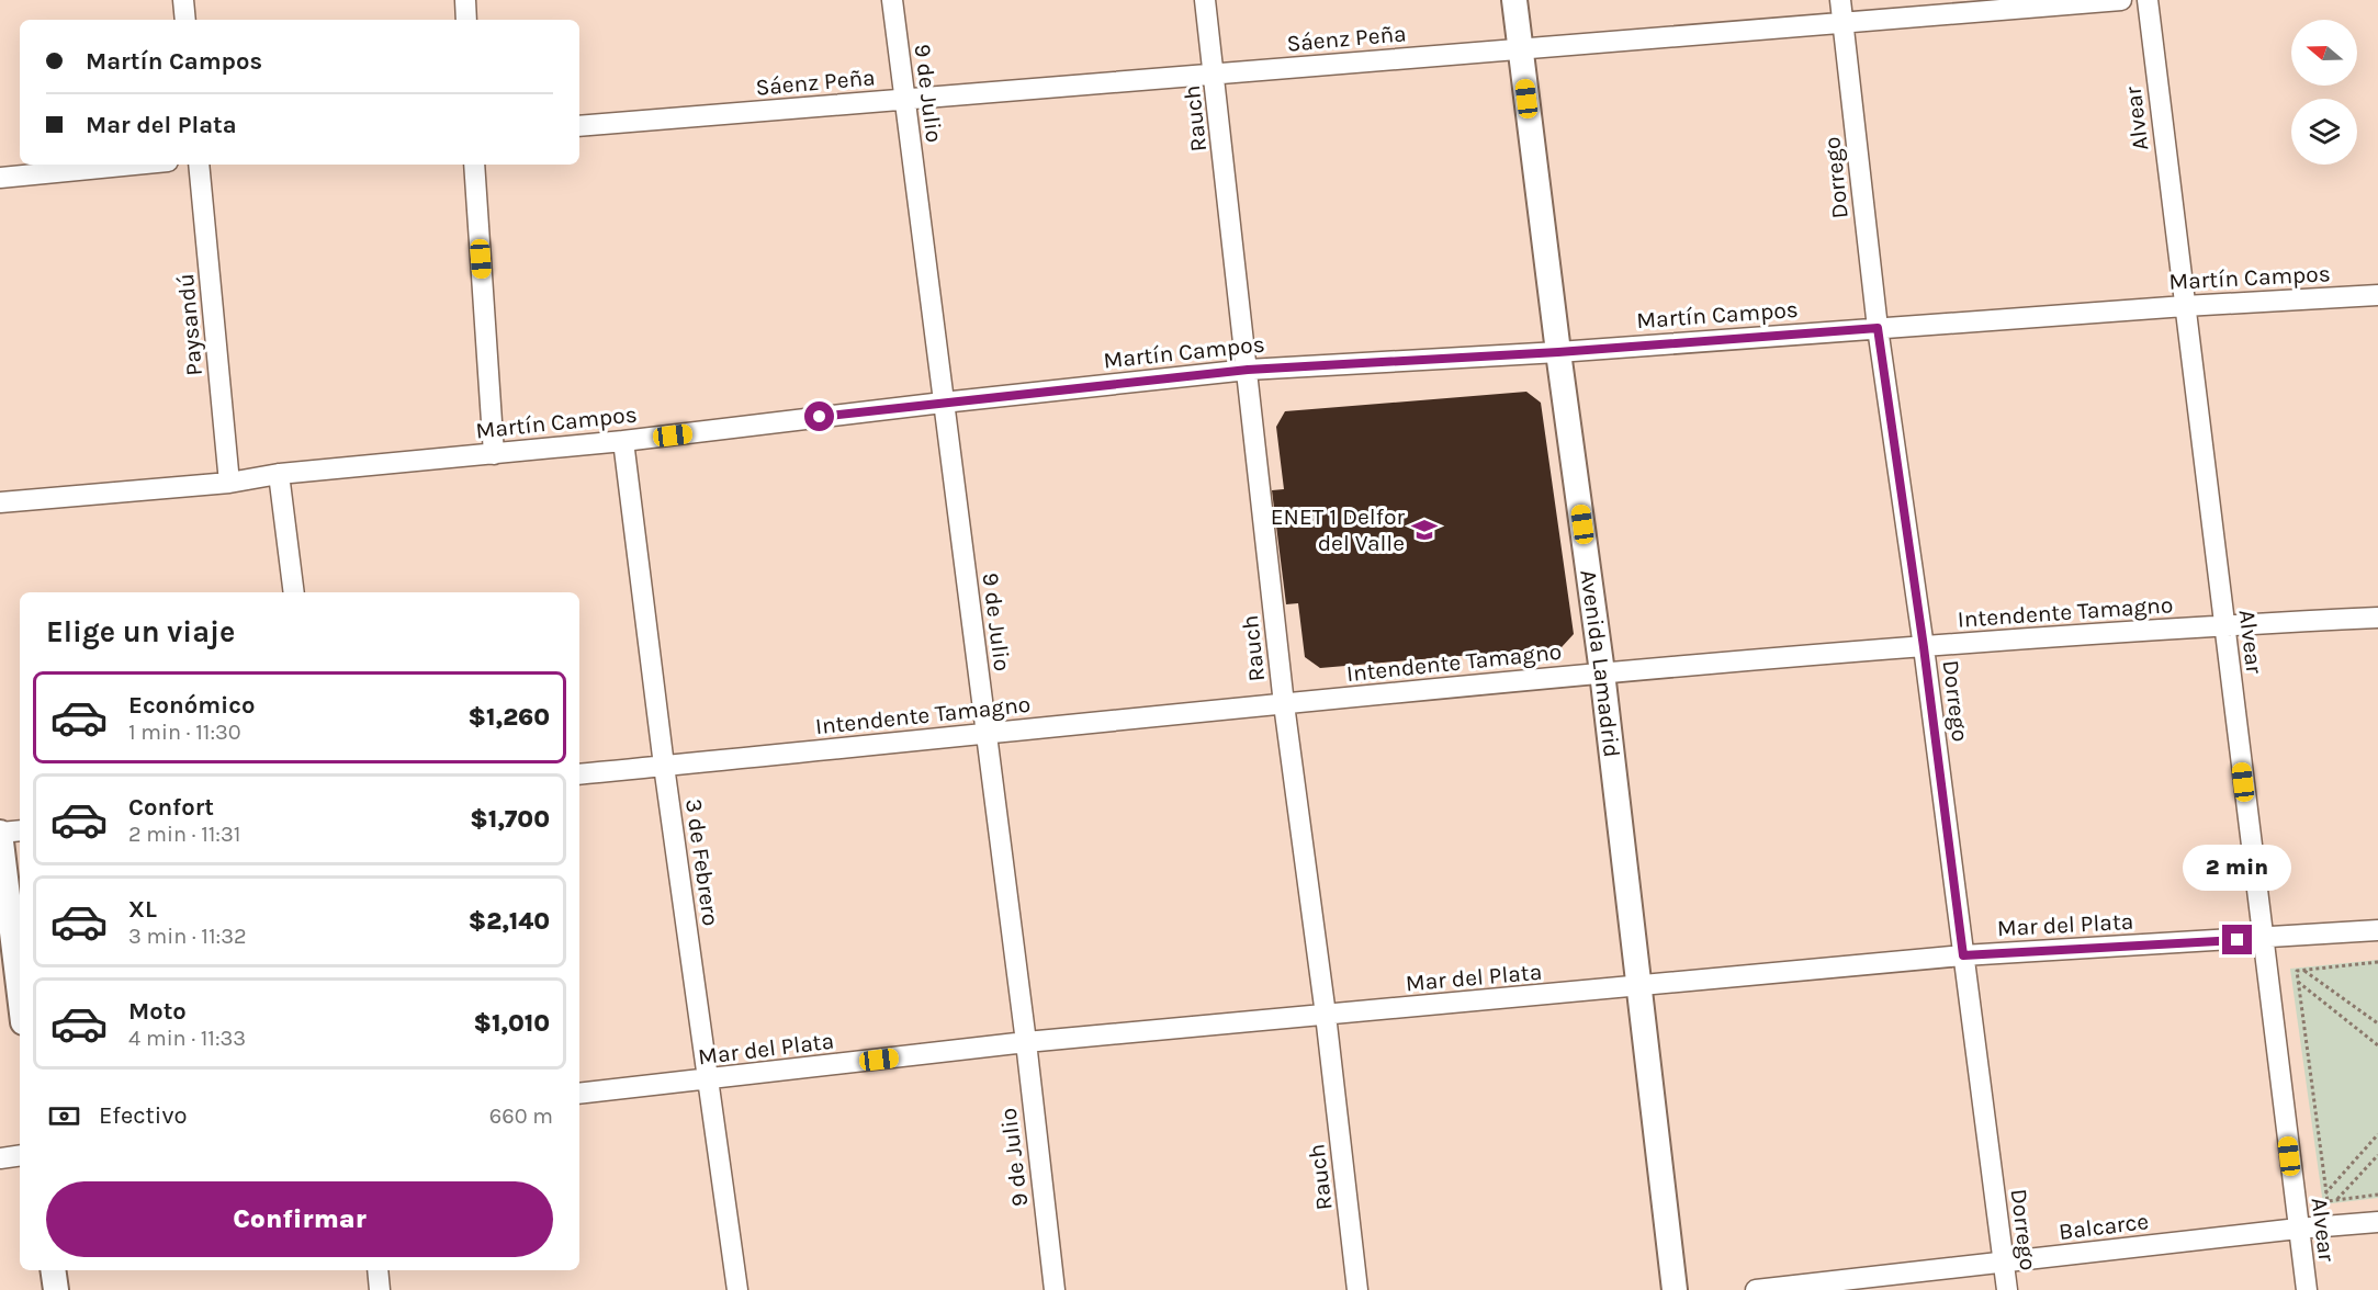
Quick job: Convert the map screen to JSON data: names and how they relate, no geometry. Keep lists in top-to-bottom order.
{
  "streets": {
    "main road": ["Avenida Lamadrid"],
    "street": [
      "Sáenz Peña",
      "9 de Julio",
      "Rauch",
      "Alvear",
      "Dorrego",
      "Martín Campos",
      "Paysandú",
      "Intendente Tamagno",
      "3 de Febrero",
      "Mar del Plata",
      "Balcarce"
    ]
  },
  "crossings": [
    ["Sáenz Peña", "9 de Julio"],
    ["Sáenz Peña", "Rauch"],
    ["Sáenz Peña", "Dorrego"],
    ["Sáenz Peña", "Avenida Lamadrid"],
    ["9 de Julio", "Martín Campos"],
    ["9 de Julio", "Intendente Tamagno"],
    ["9 de Julio", "Mar del Plata"],
    ["Rauch", "Martín Campos"],
    ["Rauch", "Intendente Tamagno"],
    ["Rauch", "Mar del Plata"],
    ["Alvear", "Martín Campos"],
    ["Alvear", "Intendente Tamagno"],
    ["Alvear", "Mar del Plata"],
    ["Alvear", "Balcarce"],
    ["Dorrego", "Martín Campos"],
    ["Dorrego", "Intendente Tamagno"],
    ["Dorrego", "Mar del Plata"],
    ["Dorrego", "Balcarce"],
    ["Martín Campos", "Paysandú"],
    ["Martín Campos", "Avenida Lamadrid"],
    ["Martín Campos", "3 de Febrero"],
    ["Intendente Tamagno", "Avenida Lamadrid"],
    ["Intendente Tamagno", "3 de Febrero"],
    ["Avenida Lamadrid", "Mar del Plata"],
    ["3 de Febrero", "Mar del Plata"]
  ],
  "places": {
    "school or university": ["ENET 1 Delfor del Valle"]
  },
  "north": "left",
  "page": {
    "banner": ["Martín Campos", "Mar del Plata"],
    "heading": "Elige un viaje",
    "list": [
      {
        "name": "Económico",
        "note": "1 min · 11:30",
        "value": "$1,260"
      },
      {
        "name": "Confort",
        "note": "2 min · 11:31",
        "value": "$1,700"
      },
      {
        "name": "XL",
        "note": "3 min · 11:32",
        "value": "$2,140"
      },
      {
        "name": "Moto",
        "note": "4 min · 11:33",
        "value": "$1,010"
      }
    ],
    "bubble": "2 min",
    "pay": ["Efectivo", "660 m"],
    "buttons": "Confirmar"
  }
}
